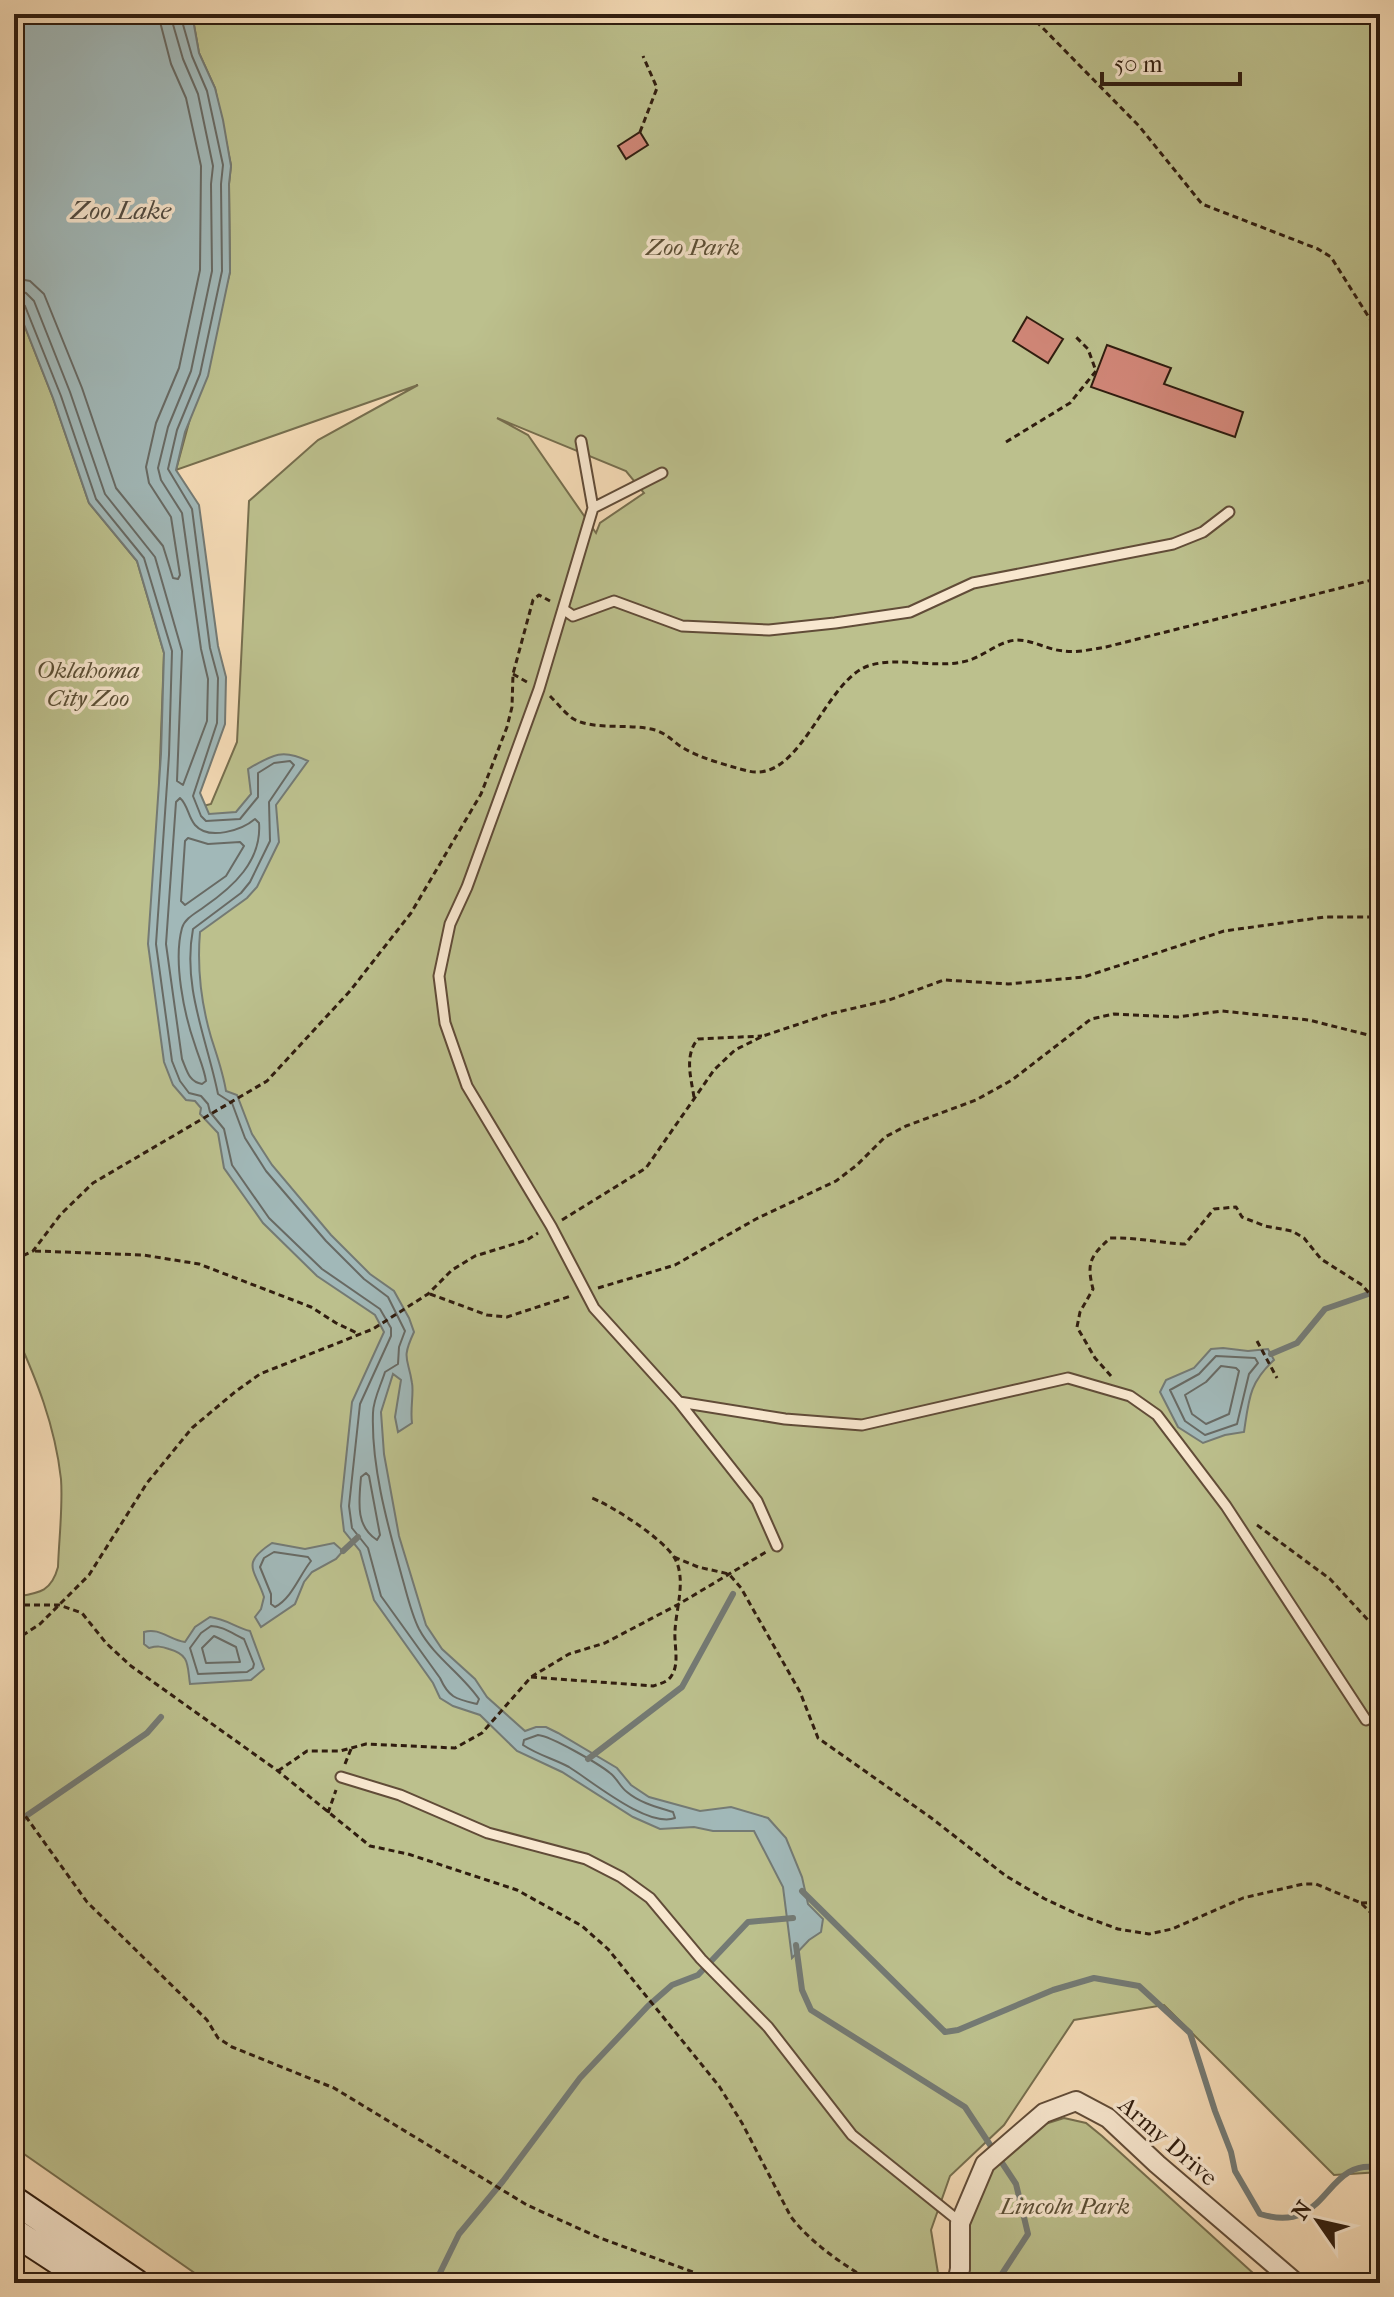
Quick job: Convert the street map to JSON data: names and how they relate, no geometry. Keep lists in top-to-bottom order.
{
  "streets": {
    "street": ["Army Drive"]
  },
  "water": ["Zoo Lake"],
  "parks": ["Zoo Park", "Oklahoma City Zoo", "Lincoln Park"],
  "scale_bar": "50 m",
  "north": "top left"
}
